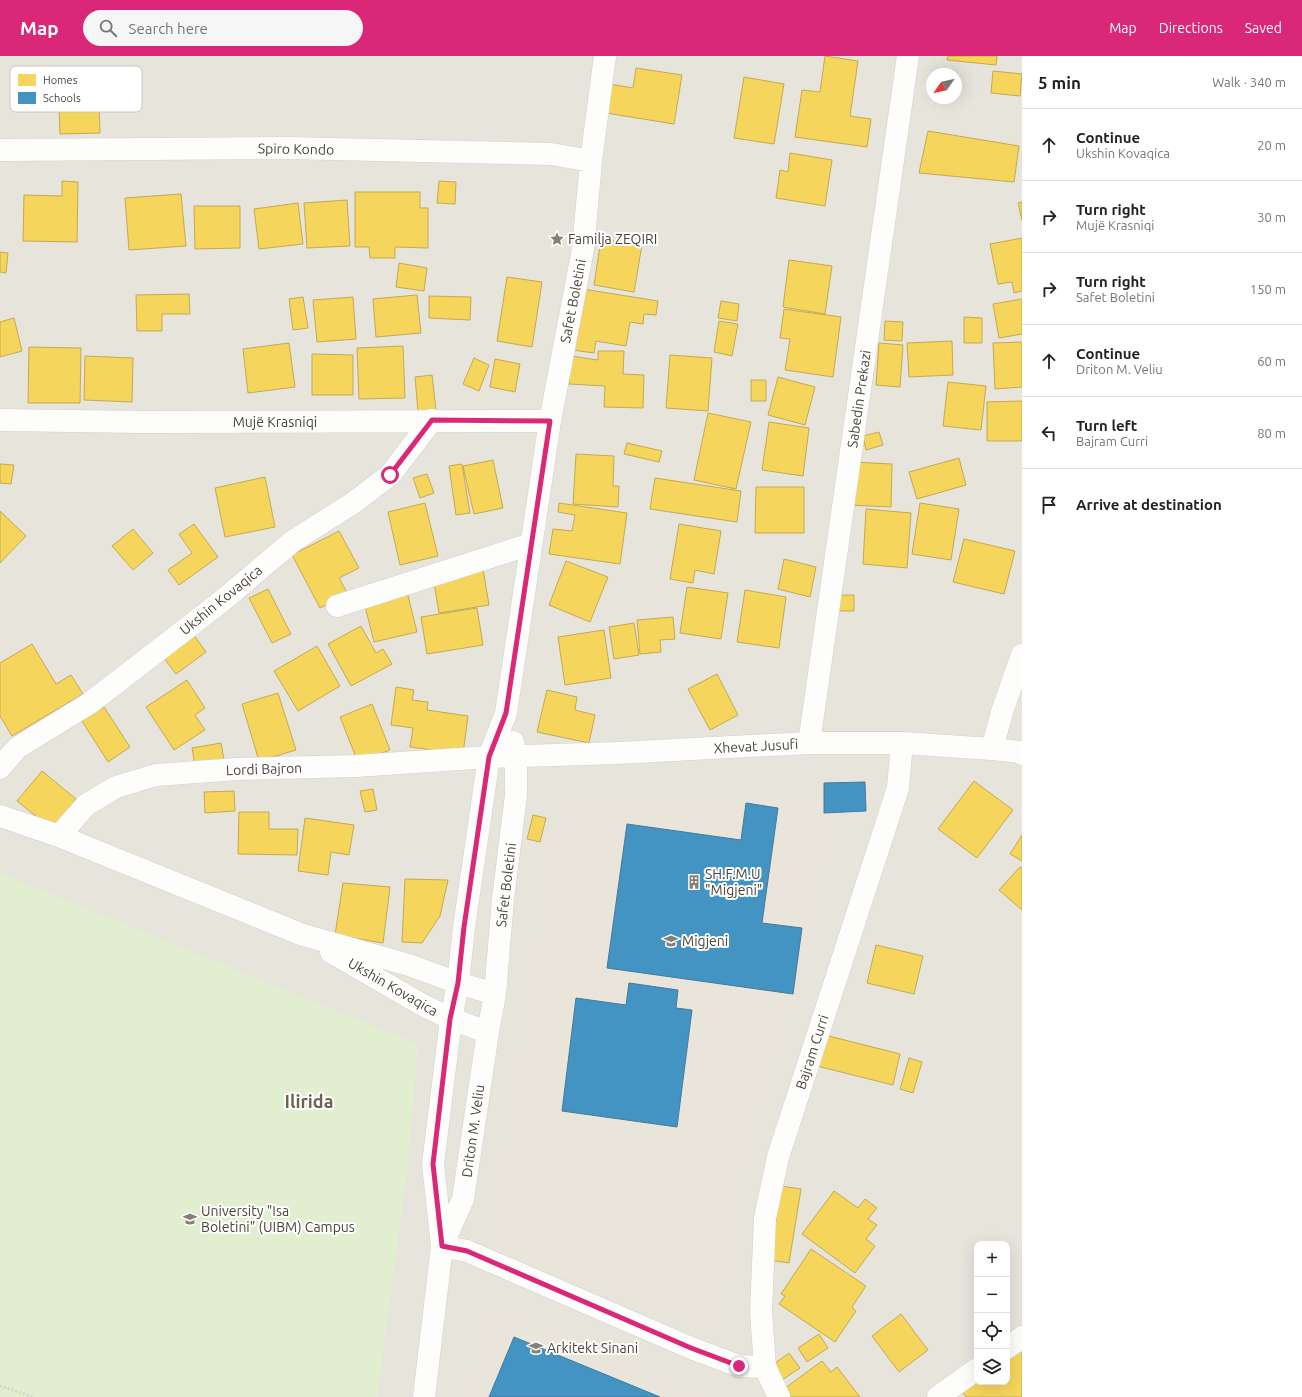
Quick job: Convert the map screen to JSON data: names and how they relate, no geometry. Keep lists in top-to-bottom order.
{
  "streets": {
    "street": [
      "Spiro Kondo",
      "Safet Boletini",
      "Sabedin Prekazi",
      "Mujë Krasniqi",
      "Ukshin Kovaqica",
      "Xhevat Jusufi",
      "Lordi Bajron",
      "Bajram Curri",
      "Driton M. Veliu"
    ]
  },
  "crossings": [
    ["Spiro Kondo", "Safet Boletini"],
    ["Safet Boletini", "Mujë Krasniqi"],
    ["Safet Boletini", "Ukshin Kovaqica"],
    ["Safet Boletini", "Xhevat Jusufi"],
    ["Safet Boletini", "Lordi Bajron"],
    ["Safet Boletini", "Driton M. Veliu"],
    ["Sabedin Prekazi", "Xhevat Jusufi"],
    ["Mujë Krasniqi", "Ukshin Kovaqica"],
    ["Ukshin Kovaqica", "Lordi Bajron"],
    ["Ukshin Kovaqica", "Driton M. Veliu"],
    ["Xhevat Jusufi", "Lordi Bajron"],
    ["Xhevat Jusufi", "Bajram Curri"]
  ],
  "districts": ["Ilirida"],
  "places": {
    "place": ["Familja ZEQIRI"],
    "building": ["SH.F.M.U \"Migjeni\""],
    "school or university": ["Migjeni", "University \"Isa Boletini\" (UIBM) Campus", "Arkitekt Sinani"]
  },
  "legend": ["Homes", "Schools"],
  "north": "bottom left",
  "page": {
    "header": "Map",
    "search": "Search here",
    "nav": ["Map", "Directions", "Saved"],
    "heading": ["5 min", "Walk · 340 m"],
    "list": [
      ["Continue", "Ukshin Kovaqica", "20 m"],
      ["Turn right", "Mujë Krasniqi", "30 m"],
      ["Turn right", "Safet Boletini", "150 m"],
      ["Continue", "Driton M. Veliu", "60 m"],
      ["Turn left", "Bajram Curri", "80 m"],
      "Arrive at destination"
    ],
    "map_buttons": ["+", "−"]
  }
}
